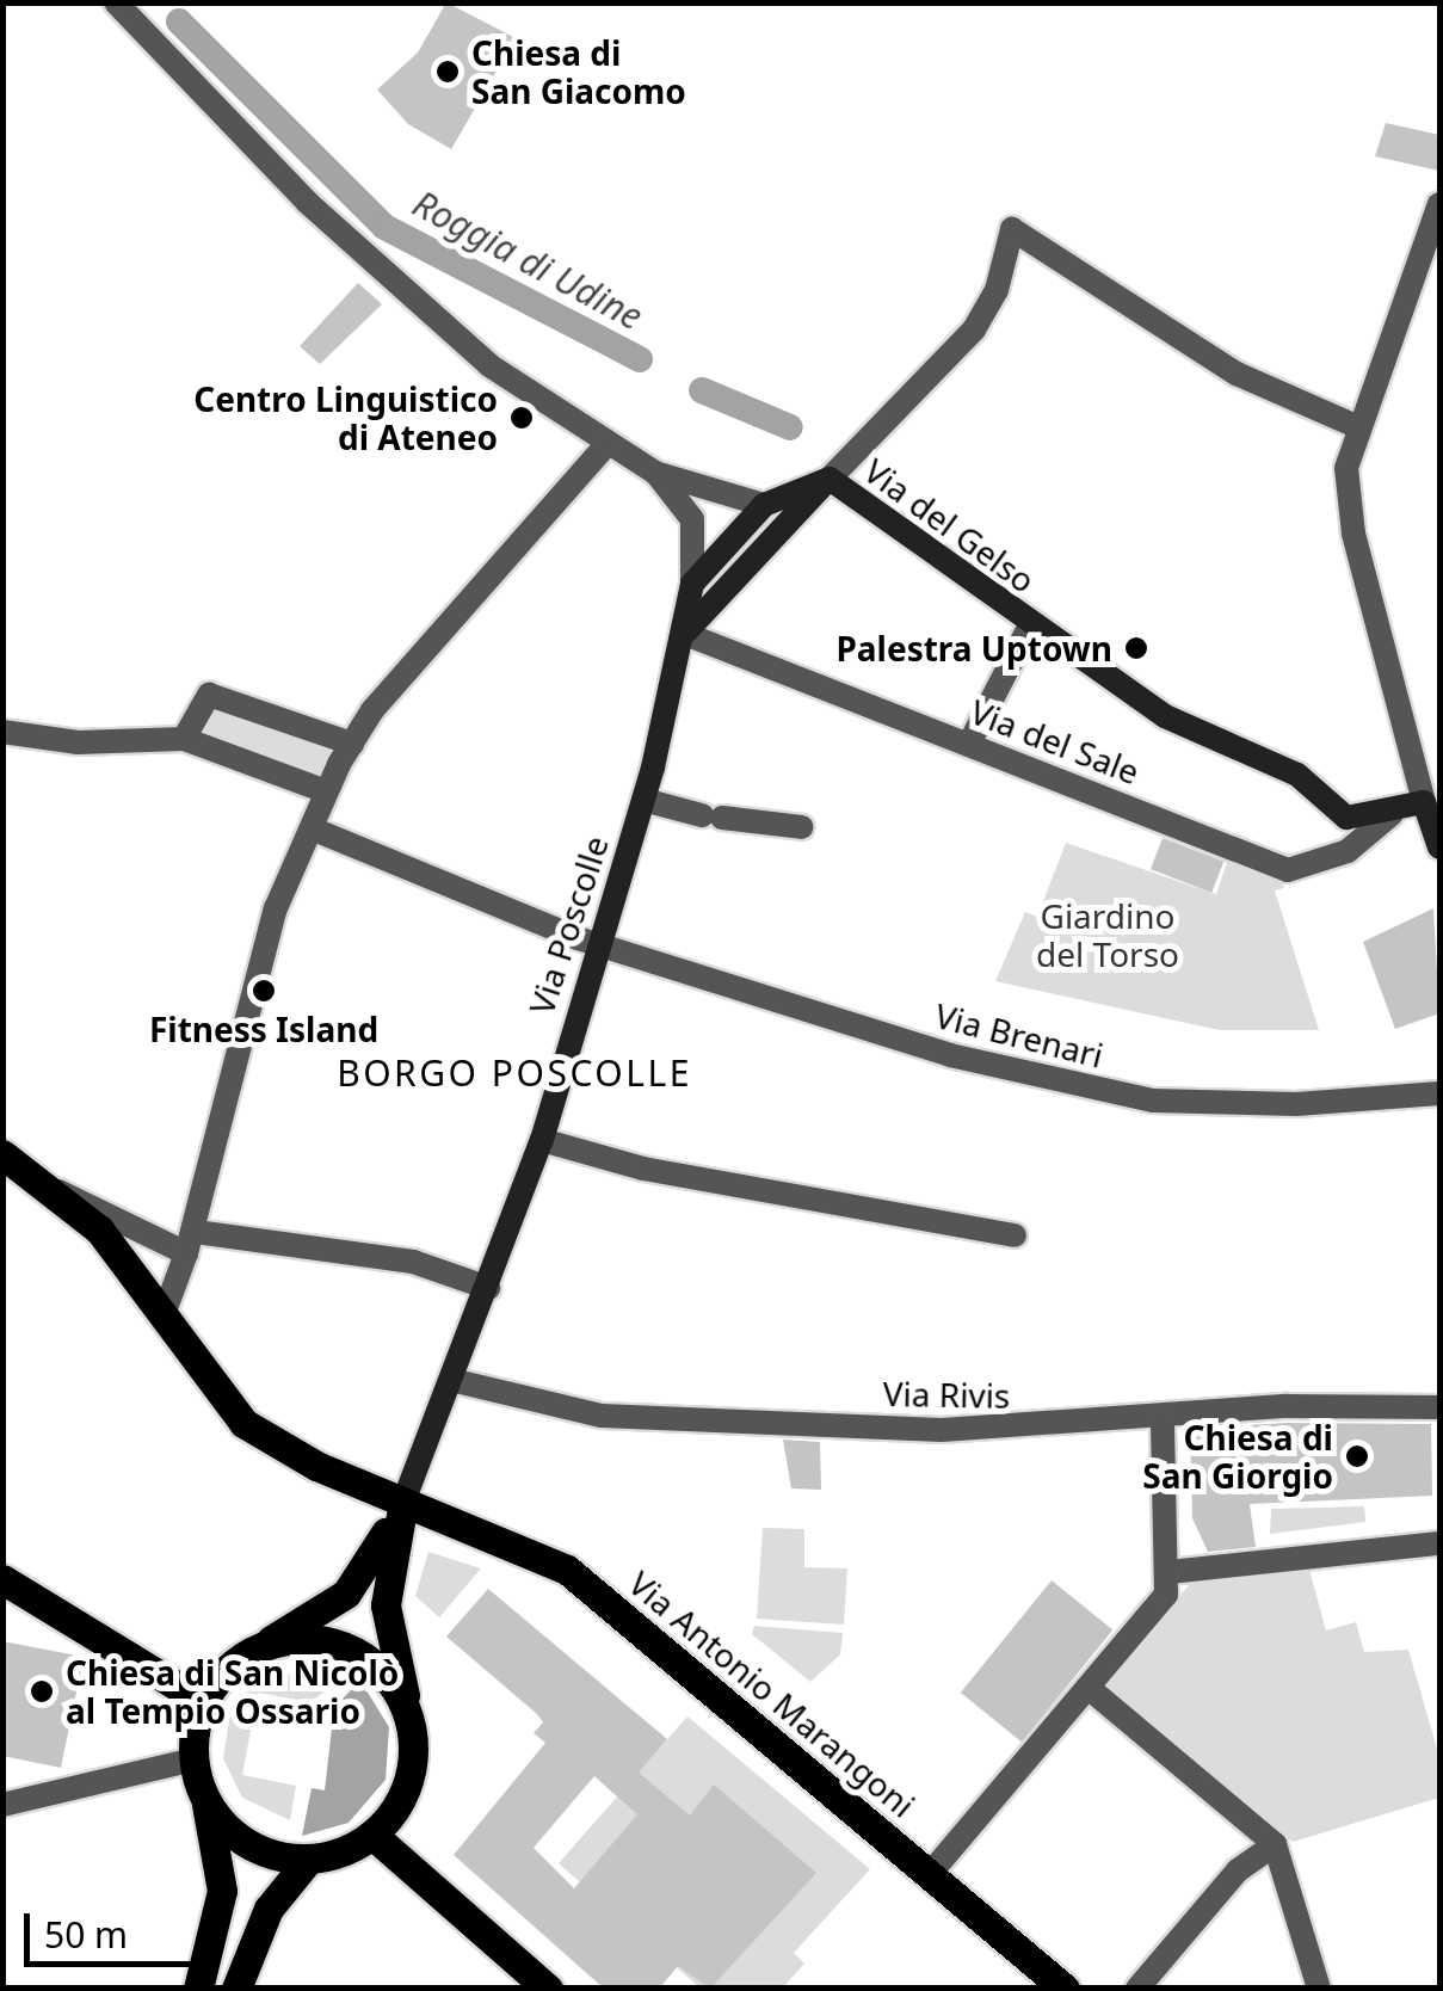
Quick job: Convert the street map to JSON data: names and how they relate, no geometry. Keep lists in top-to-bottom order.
{
  "streets": {
    "main road": ["Via Antonio Marangoni"],
    "street": [
      "Via del Gelso",
      "Via del Sale",
      "Via Poscolle",
      "Via Brenari",
      "Via Rivis"
    ]
  },
  "crossings": [
    ["Via del Gelso", "Via del Sale"],
    ["Via del Sale", "Via Poscolle"],
    ["Via Poscolle", "Via Brenari"],
    ["Via Poscolle", "Via Rivis"],
    ["Via Poscolle", "Via Antonio Marangoni"]
  ],
  "districts": ["BORGO POSCOLLE"],
  "water": ["Roggia di Udine"],
  "parks": ["Giardino del Torso"],
  "places": [
    "Chiesa di San Giacomo",
    "Centro Linguistico di Ateneo",
    "Palestra Uptown",
    "Fitness Island",
    "Chiesa di San Giorgio",
    "Chiesa di San Nicolò al Tempio Ossario"
  ],
  "scale_bar": "50 m"
}
